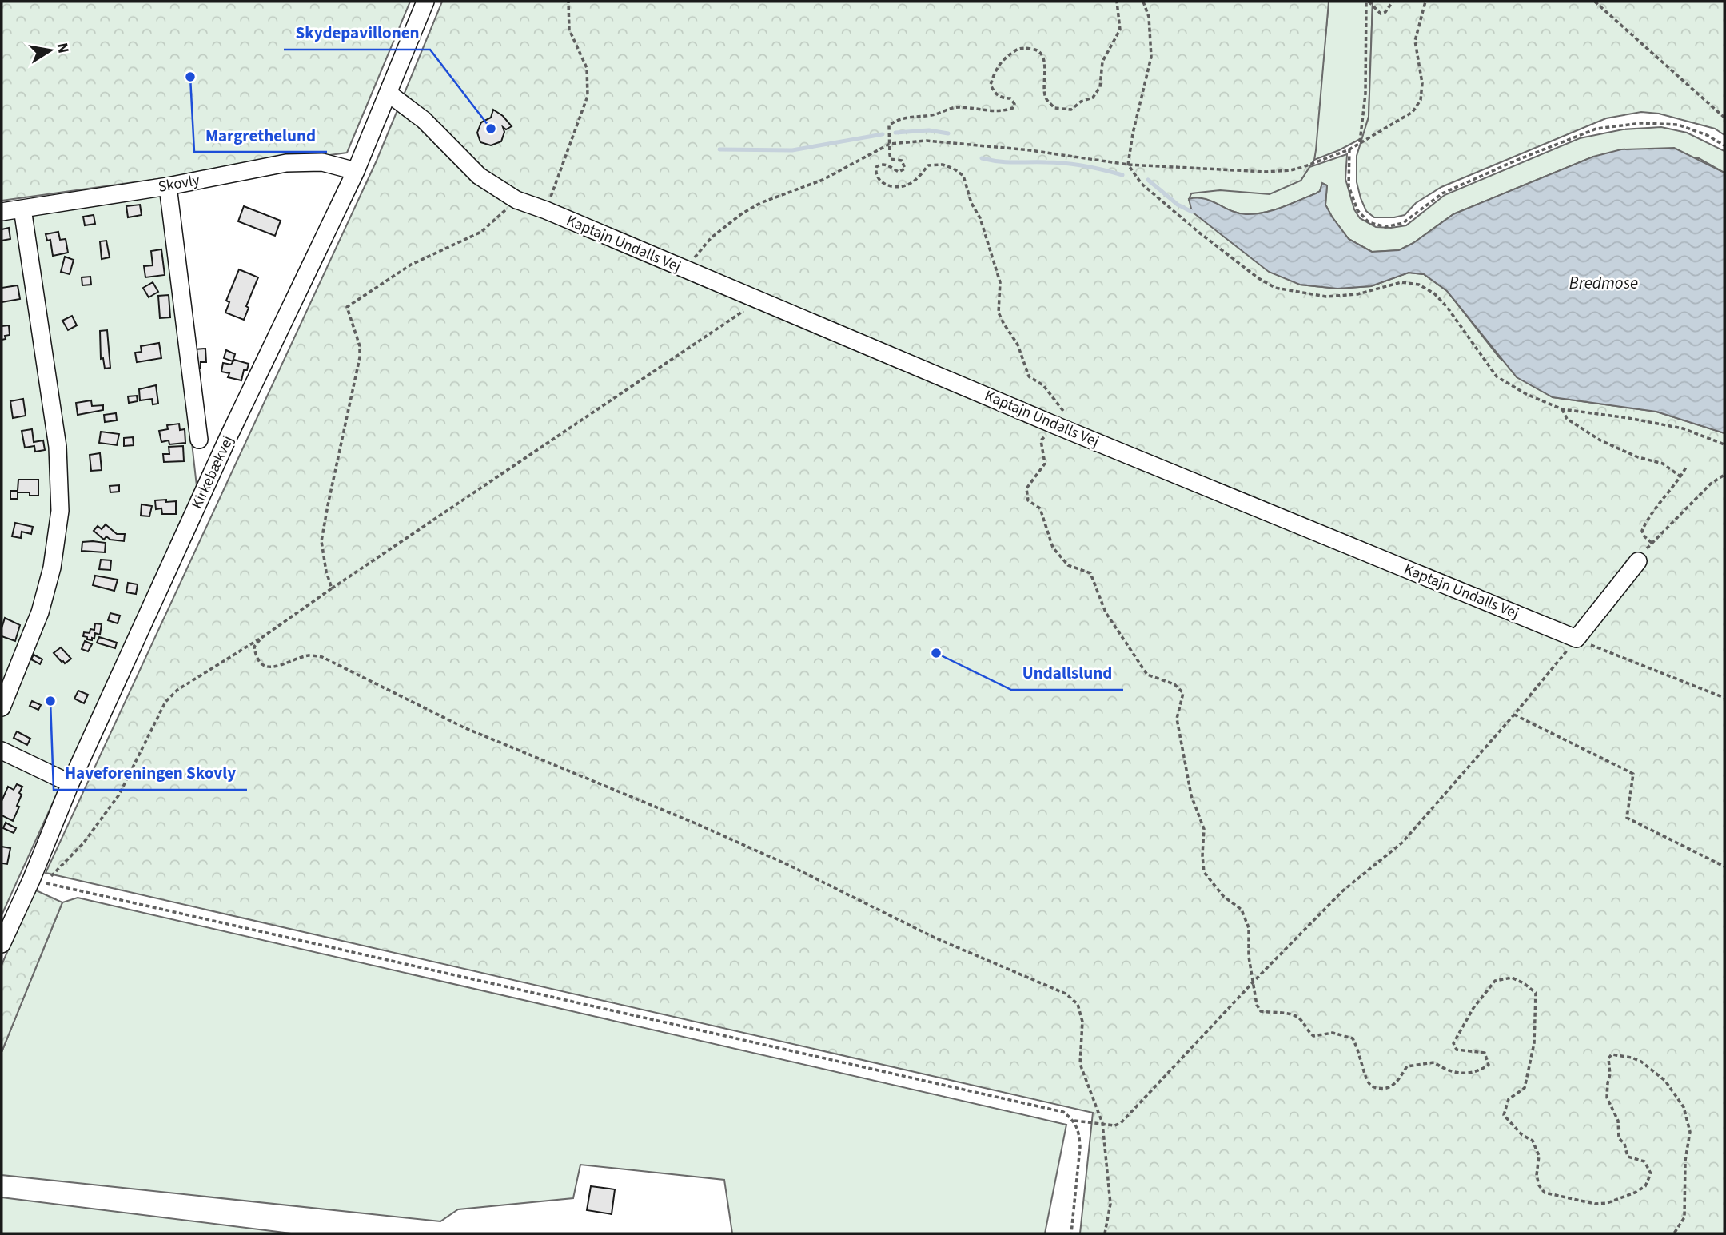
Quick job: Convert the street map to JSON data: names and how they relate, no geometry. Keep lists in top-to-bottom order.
{
  "streets": {
    "street": ["Skovly", "Kaptajn Undalls Vej", "Kirkebækvej"]
  },
  "crossings": [
    ["Skovly", "Kirkebækvej"],
    ["Kaptajn Undalls Vej", "Kirkebækvej"]
  ],
  "water": ["Bredmose"],
  "places": [
    "Margrethelund",
    "Skydepavillonen",
    "Undallslund",
    "Haveforeningen Skovly"
  ],
  "north": "right"
}
